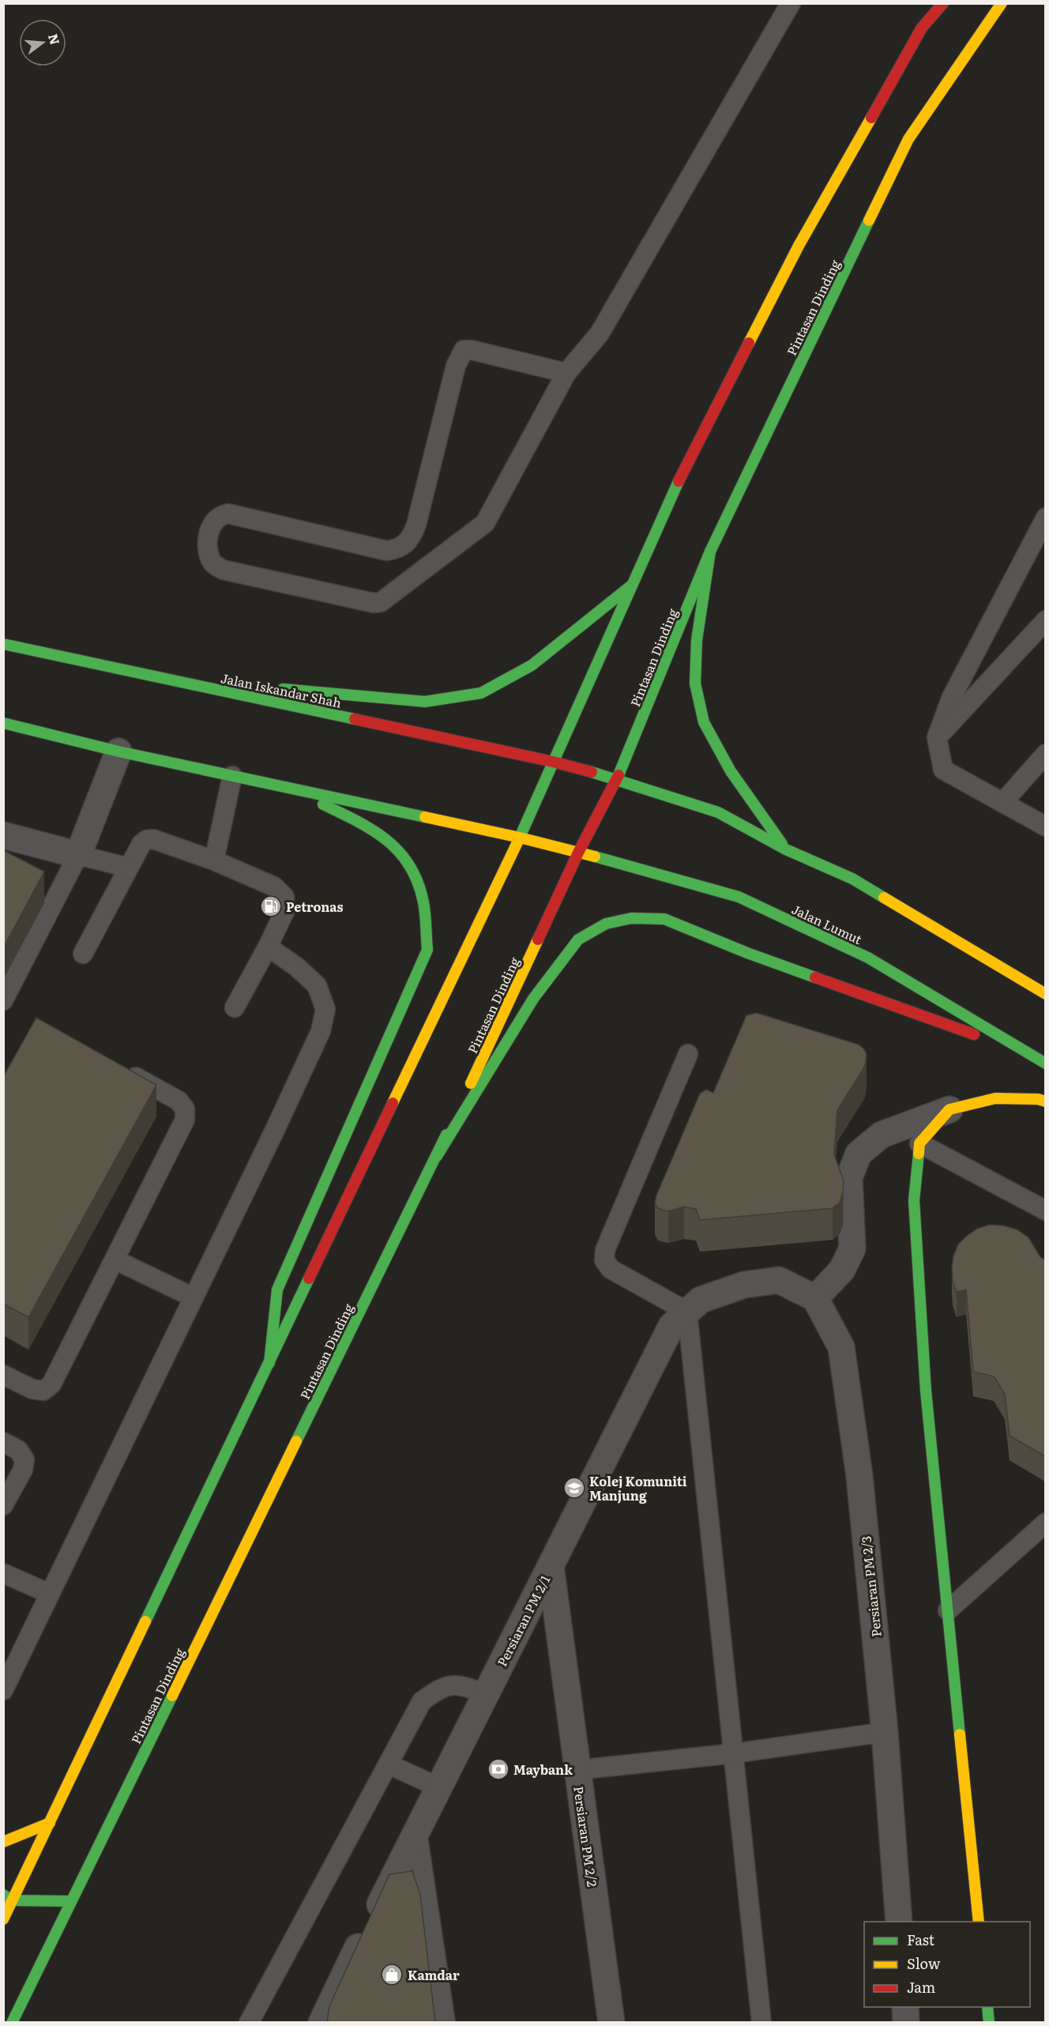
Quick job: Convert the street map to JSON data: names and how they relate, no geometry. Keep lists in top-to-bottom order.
{
  "streets": {
    "main road": ["Pintasan Dinding", "Jalan Iskandar Shah", "Jalan Lumut"],
    "street": ["Persiaran PM 2/3", "Persiaran PM 2/1", "Persiaran PM 2/2"]
  },
  "crossings": [
    ["Pintasan Dinding", "Jalan Iskandar Shah"],
    ["Pintasan Dinding", "Jalan Lumut"],
    ["Persiaran PM 2/3", "Persiaran PM 2/1"],
    ["Persiaran PM 2/1", "Persiaran PM 2/2"]
  ],
  "places": {
    "fuel station": ["Petronas"],
    "school or university": ["Kolej Komuniti Manjung"],
    "bank": ["Maybank"],
    "shop": ["Kamdar"]
  },
  "legend": ["Fast", "Slow", "Jam"],
  "north": "right"
}
